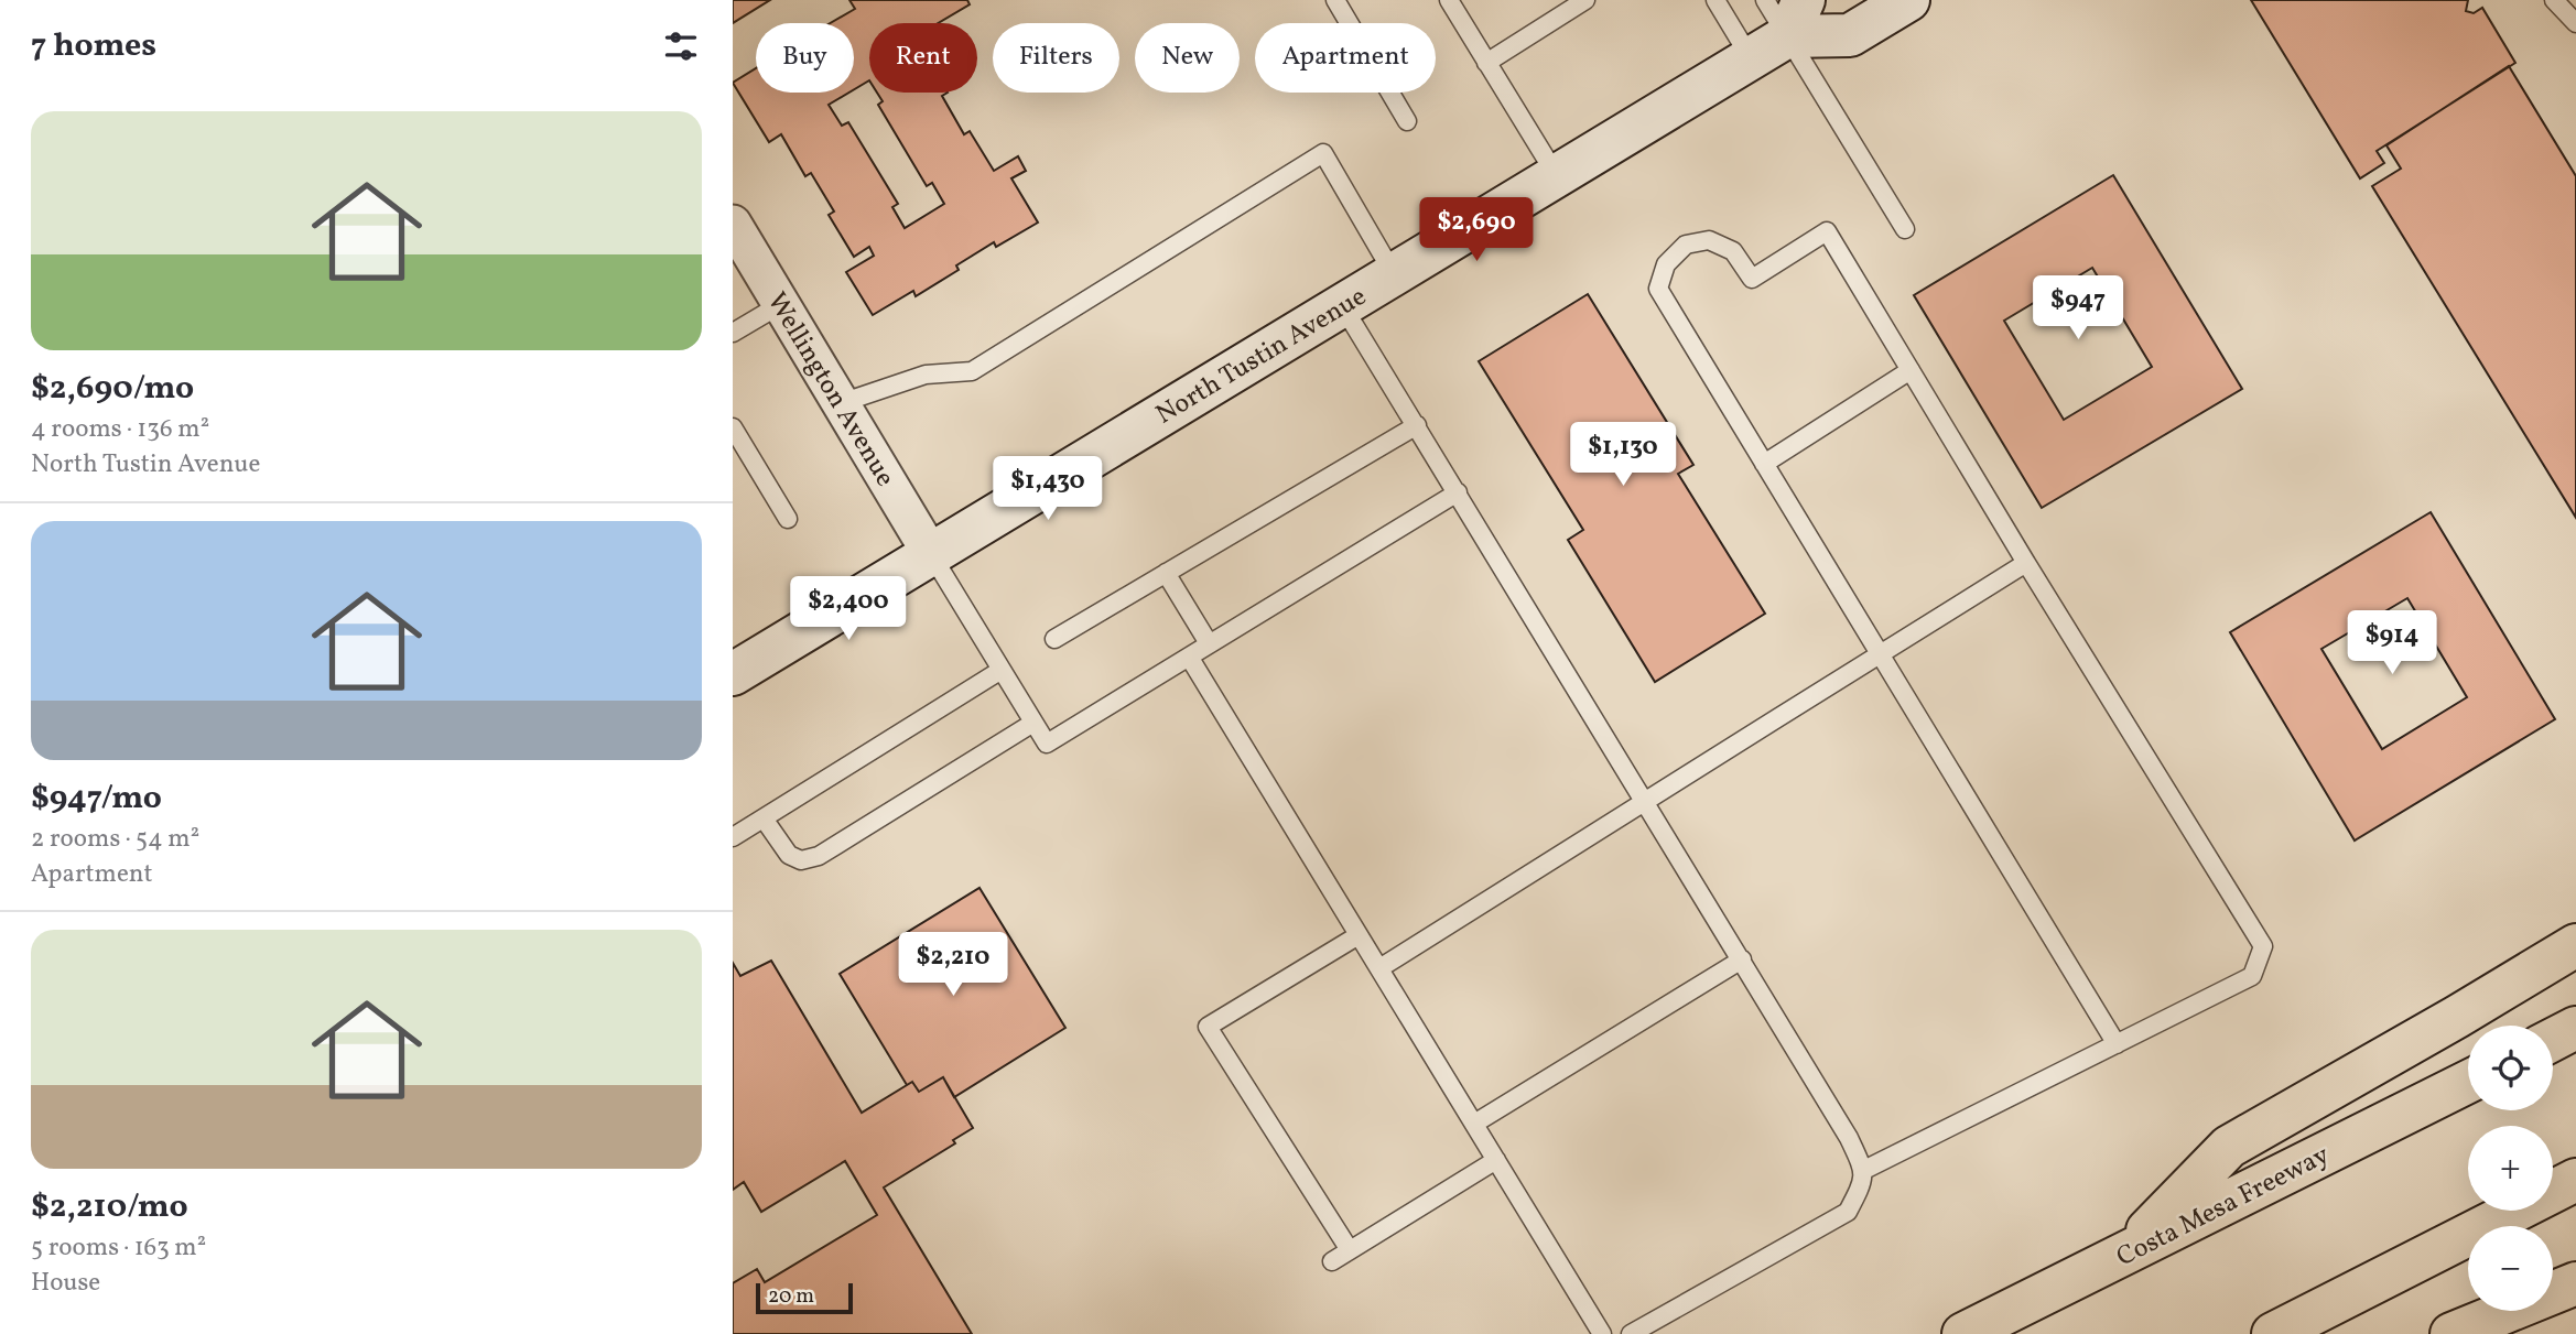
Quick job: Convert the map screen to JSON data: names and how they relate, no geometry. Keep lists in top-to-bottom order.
{
  "streets": {
    "highway": ["Costa Mesa Freeway"],
    "main road": ["North Tustin Avenue"],
    "street": ["Wellington Avenue"]
  },
  "crossings": [
    ["North Tustin Avenue", "Wellington Avenue"]
  ],
  "scale_bar": "20 m",
  "page": {
    "heading": "7 homes",
    "chip": [
      "Buy",
      "Rent",
      "Filters",
      "New",
      "Apartment"
    ],
    "list": [
      {
        "name": "$2,690/mo",
        "note": "4 rooms · 136 m² · North Tustin Avenue"
      },
      {
        "name": "$947/mo",
        "note": "2 rooms · 54 m² · Apartment"
      },
      {
        "name": "$2,210/mo",
        "note": "5 rooms · 163 m² · House"
      }
    ],
    "price": [
      "$2,690",
      "$947",
      "$1,130",
      "$1,430",
      "$2,400",
      "$914",
      "$2,210"
    ],
    "map_buttons": ["+", "−"],
    "scale": "20 m"
  }
}
